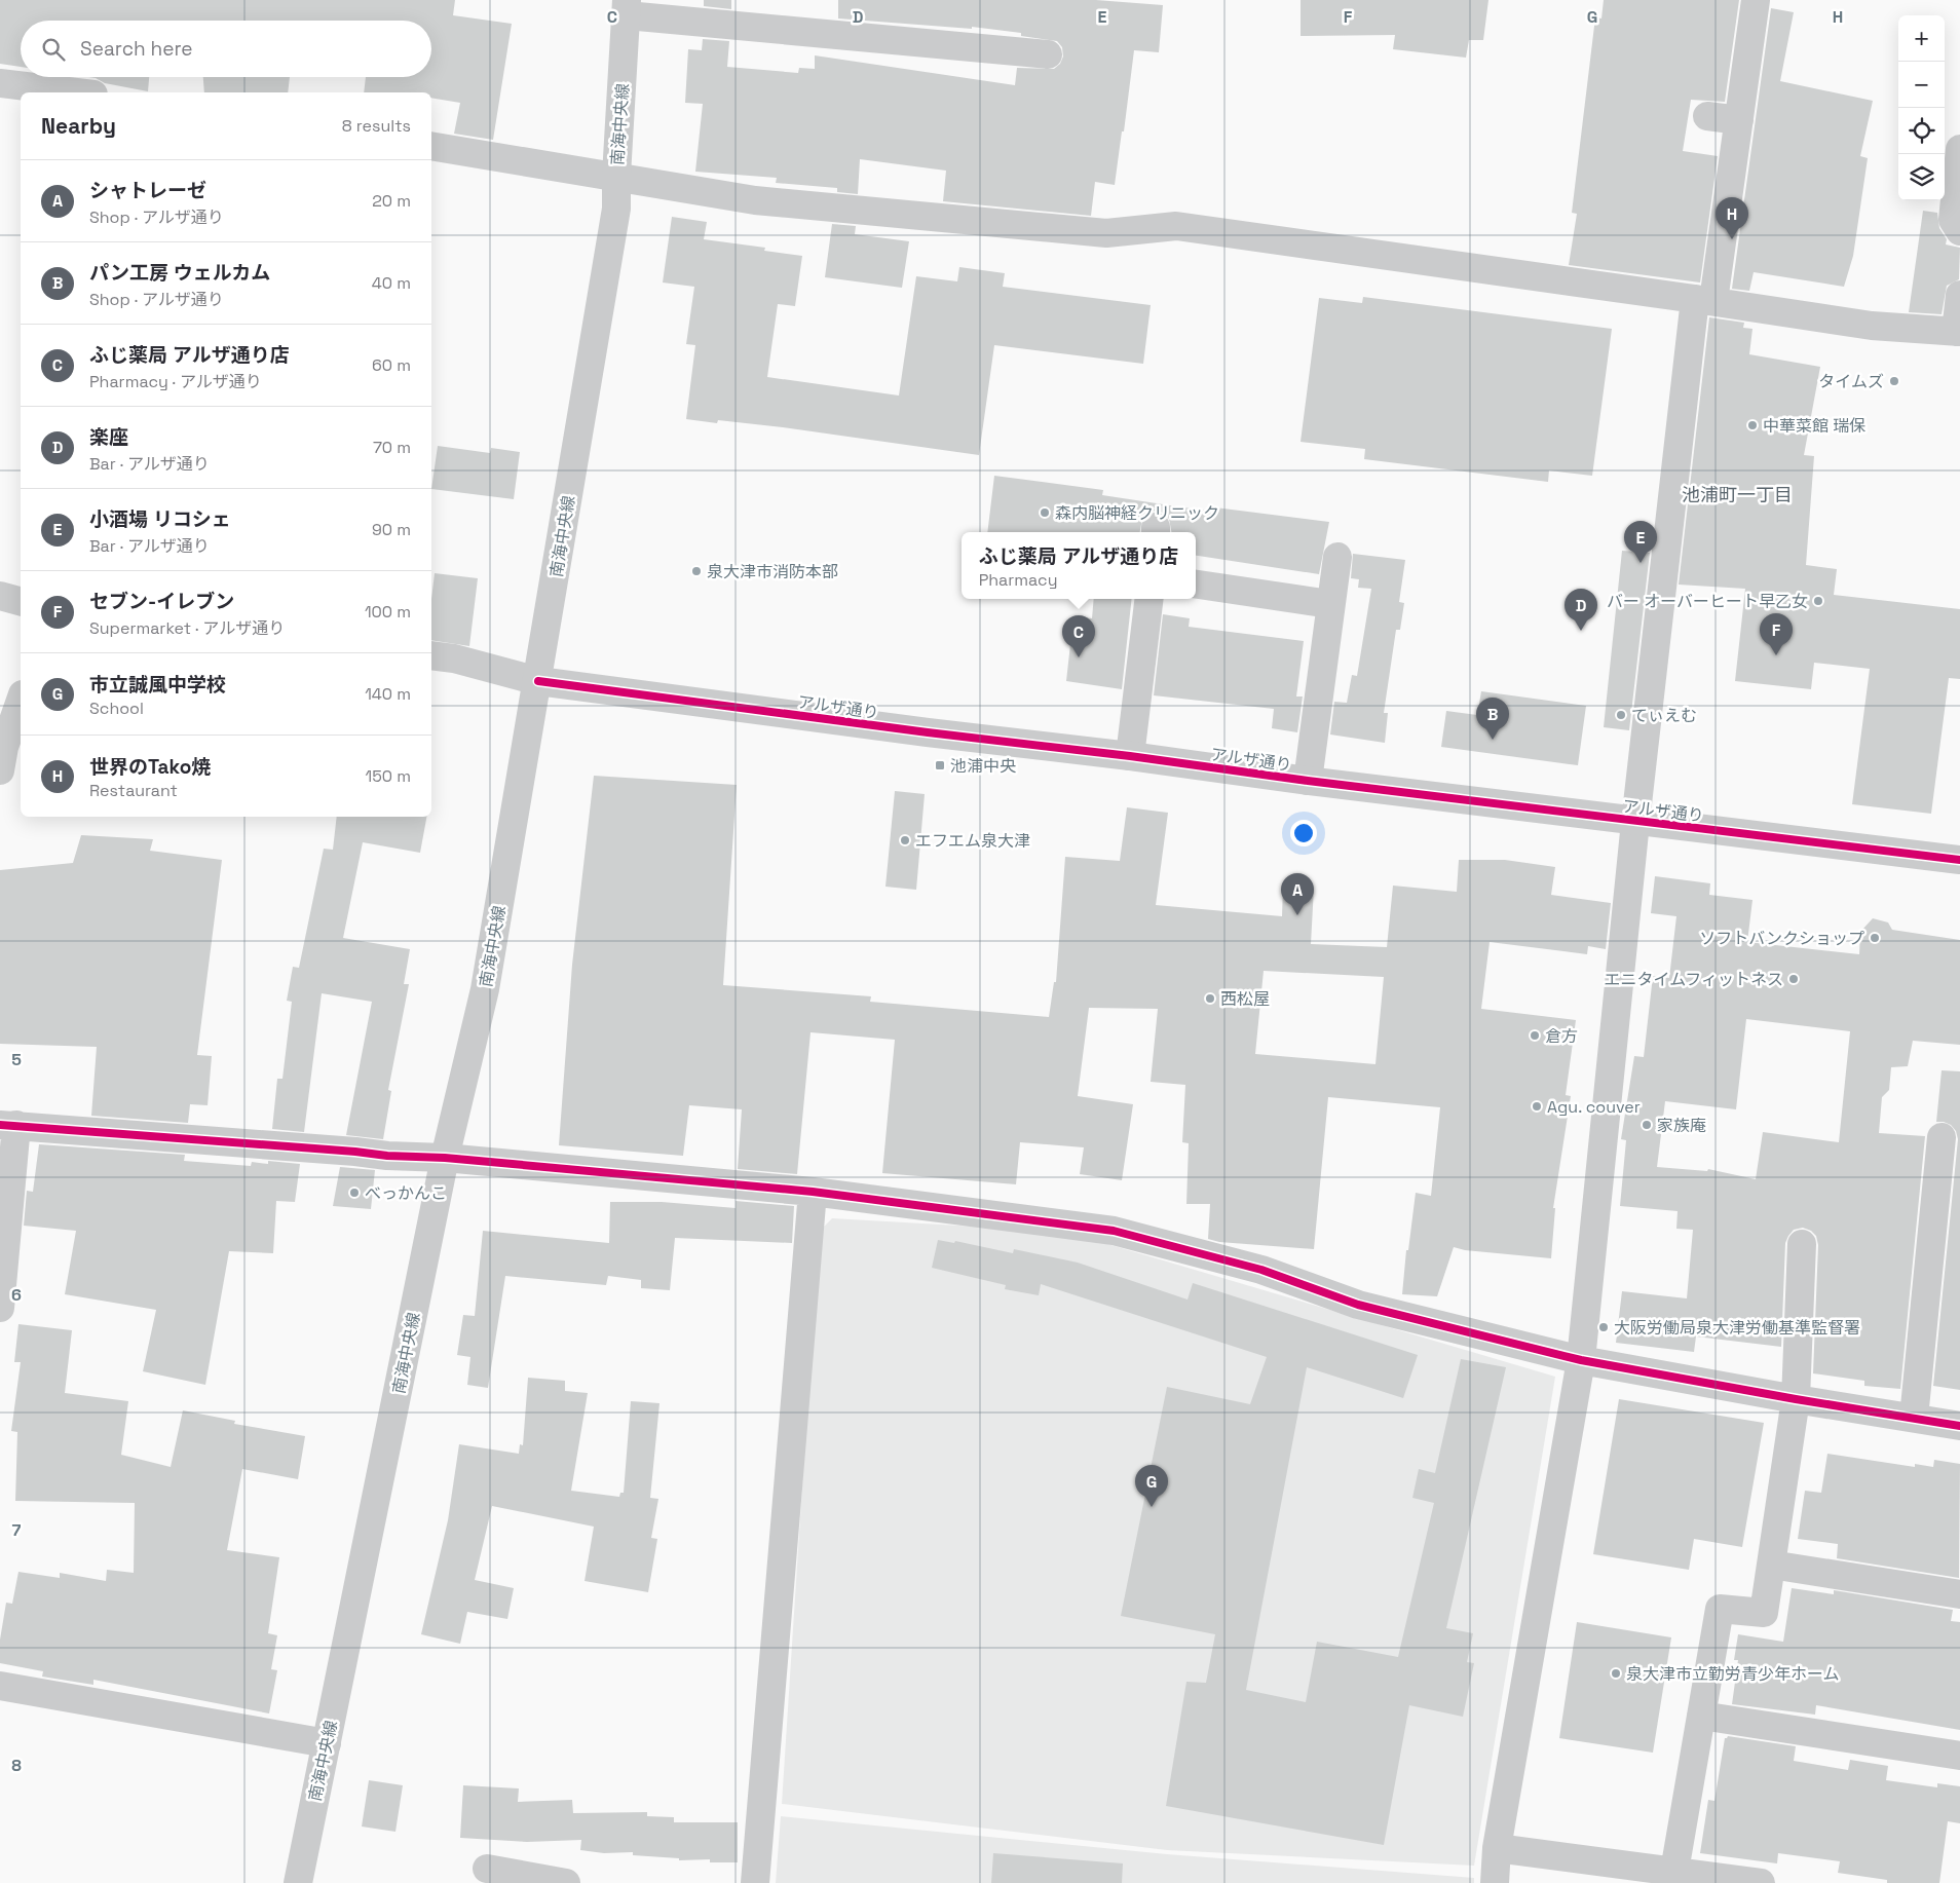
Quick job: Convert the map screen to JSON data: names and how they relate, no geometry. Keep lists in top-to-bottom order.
{
  "streets": {
    "street": ["南海中央線", "アルザ通り"]
  },
  "crossings": [
    ["南海中央線", "アルザ通り"]
  ],
  "districts": ["池浦町一丁目"],
  "places": {
    "other": [
      "タイムズ",
      "中華菜館 瑞保",
      "森内脳神経クリニック",
      "泉大津市消防本部",
      "バー オーバーヒート早乙女",
      "てぃえむ",
      "エフエム泉大津",
      "ソフトバンクショップ",
      "エニタイムフィットネス",
      "西松屋",
      "倉方",
      "Agu. couver",
      "家族庵",
      "べっかんこ",
      "大阪労働局泉大津労働基準監督署",
      "泉大津市立勤労青少年ホーム"
    ],
    "transit": ["池浦中央"]
  },
  "page": {
    "map_buttons": ["+", "−"],
    "search": "Search here",
    "heading": ["Nearby", "8 results"],
    "list": [
      {
        "mark": "A",
        "name": "シャトレーゼ",
        "note": "Shop · アルザ通り",
        "value": "20 m"
      },
      {
        "mark": "B",
        "name": "パン工房 ウェルカム",
        "note": "Shop · アルザ通り",
        "value": "40 m"
      },
      {
        "mark": "C",
        "name": "ふじ薬局 アルザ通り店",
        "note": "Pharmacy · アルザ通り",
        "value": "60 m"
      },
      {
        "mark": "D",
        "name": "楽座",
        "note": "Bar · アルザ通り",
        "value": "70 m"
      },
      {
        "mark": "E",
        "name": "小酒場 リコシェ",
        "note": "Bar · アルザ通り",
        "value": "90 m"
      },
      {
        "mark": "F",
        "name": "セブン-イレブン",
        "note": "Supermarket · アルザ通り",
        "value": "100 m"
      },
      {
        "mark": "G",
        "name": "市立誠風中学校",
        "note": "School",
        "value": "140 m"
      },
      {
        "mark": "H",
        "name": "世界のTako焼",
        "note": "Restaurant",
        "value": "150 m"
      }
    ],
    "pins": [
      "H",
      "E",
      "D",
      "F",
      "C",
      "B",
      "A",
      "G"
    ],
    "popup": ["ふじ薬局 アルザ通り店", "Pharmacy"]
  },
  "grid": {
    "columns": [
      "C",
      "D",
      "E",
      "F",
      "G",
      "H"
    ],
    "rows": [
      "5",
      "6",
      "7",
      "8"
    ]
  }
}
